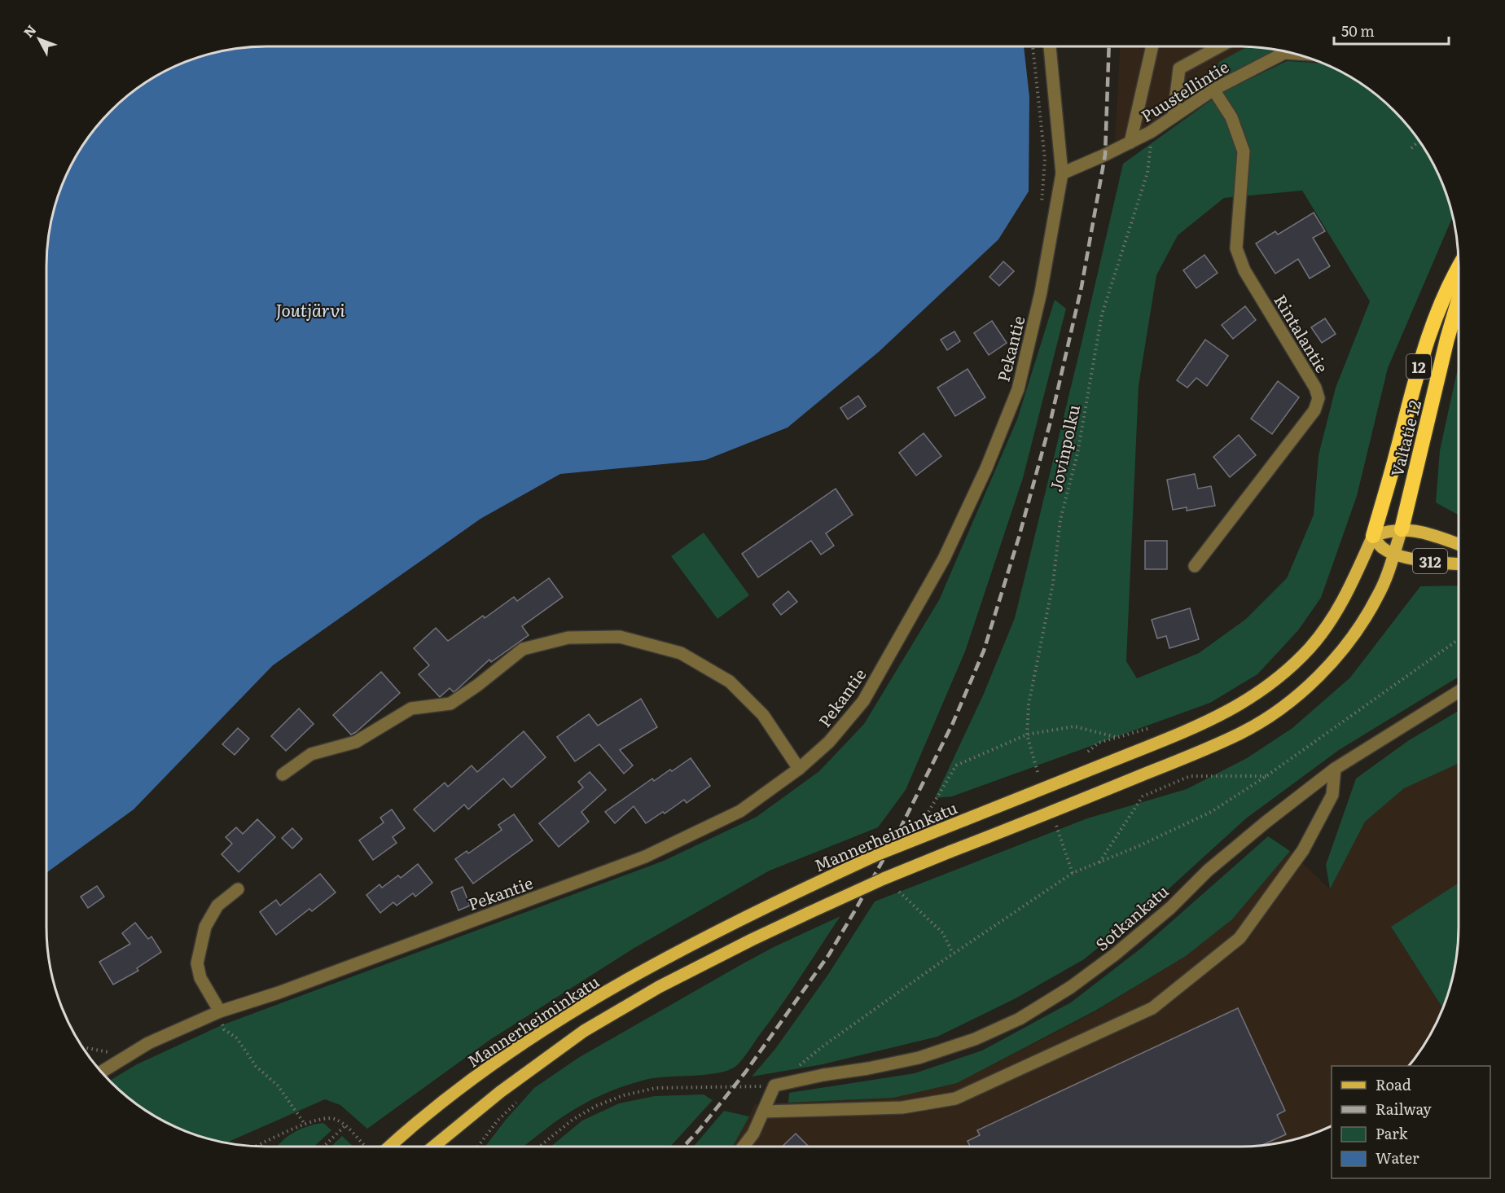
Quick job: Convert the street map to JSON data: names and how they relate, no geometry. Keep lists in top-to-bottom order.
{
  "streets": {
    "highway": ["12", "Valtatie 12"],
    "main road": ["312", "Mannerheiminkatu"],
    "street": [
      "Puustellintie",
      "Rintalantie",
      "Pekantie",
      "Sotkankatu"
    ],
    "path": ["Jovinpolku"]
  },
  "crossings": [
    ["Puustellintie", "Rintalantie"],
    ["Puustellintie", "Pekantie"],
    ["Puustellintie", "Jovinpolku"],
    ["Valtatie 12", "312"],
    ["Valtatie 12", "Mannerheiminkatu"],
    ["312", "Mannerheiminkatu"]
  ],
  "water": ["Joutjärvi"],
  "legend": [
    "Road",
    "Railway",
    "Park",
    "Water"
  ],
  "scale_bar": "50 m",
  "north": "top left"
}
